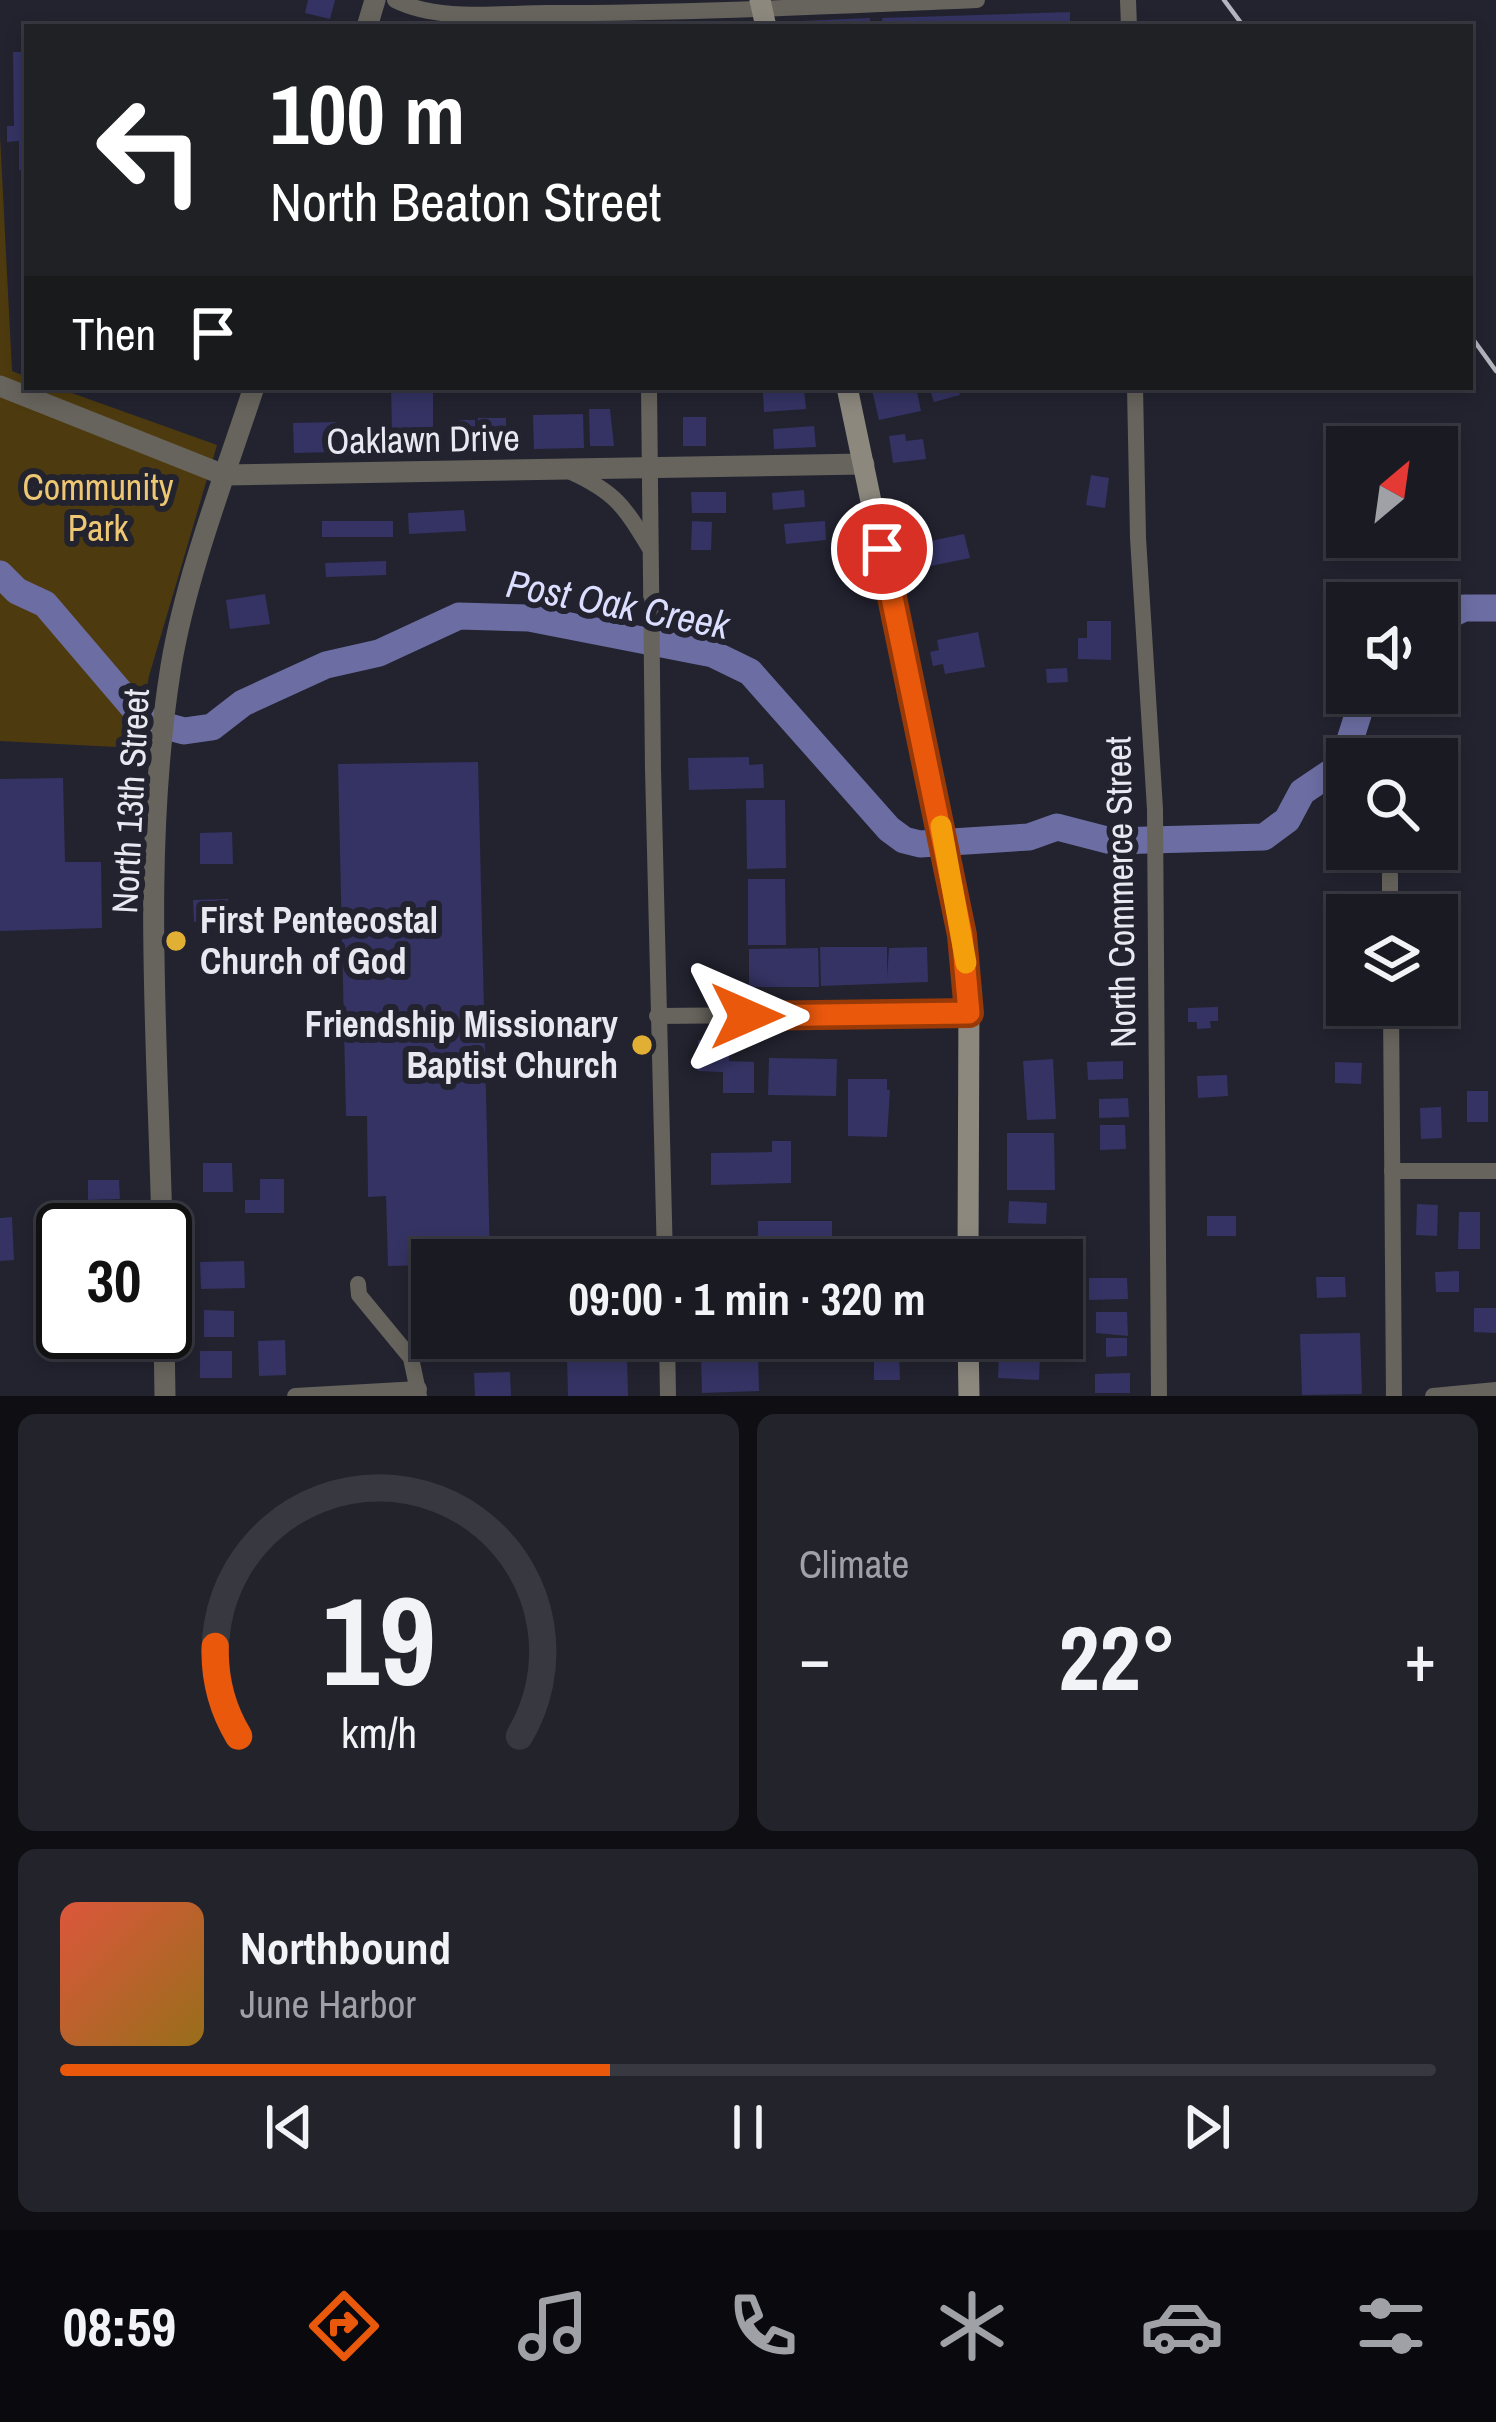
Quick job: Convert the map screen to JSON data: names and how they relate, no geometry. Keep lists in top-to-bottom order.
{
  "streets": {
    "street": ["Oaklawn Drive", "North 13th Street", "North Commerce Street"]
  },
  "crossings": [
    ["Oaklawn Drive", "North 13th Street"]
  ],
  "water": ["Post Oak Creek"],
  "parks": ["Community Park"],
  "places": ["First Pentecostal Church of God", "Friendship Missionary Baptist Church"],
  "north": "top right",
  "page": {
    "turn": ["100 m", "North Beaton Street"],
    "then": "Then",
    "limit": "30",
    "trip": "09:00 · 1 min · 320 m",
    "tile": "Climate",
    "heat": ["−", "22°", "+"],
    "song": ["Northbound", "June Harbor"],
    "tabs": "08:59",
    "gauge": ["19", "km/h"]
  }
}
